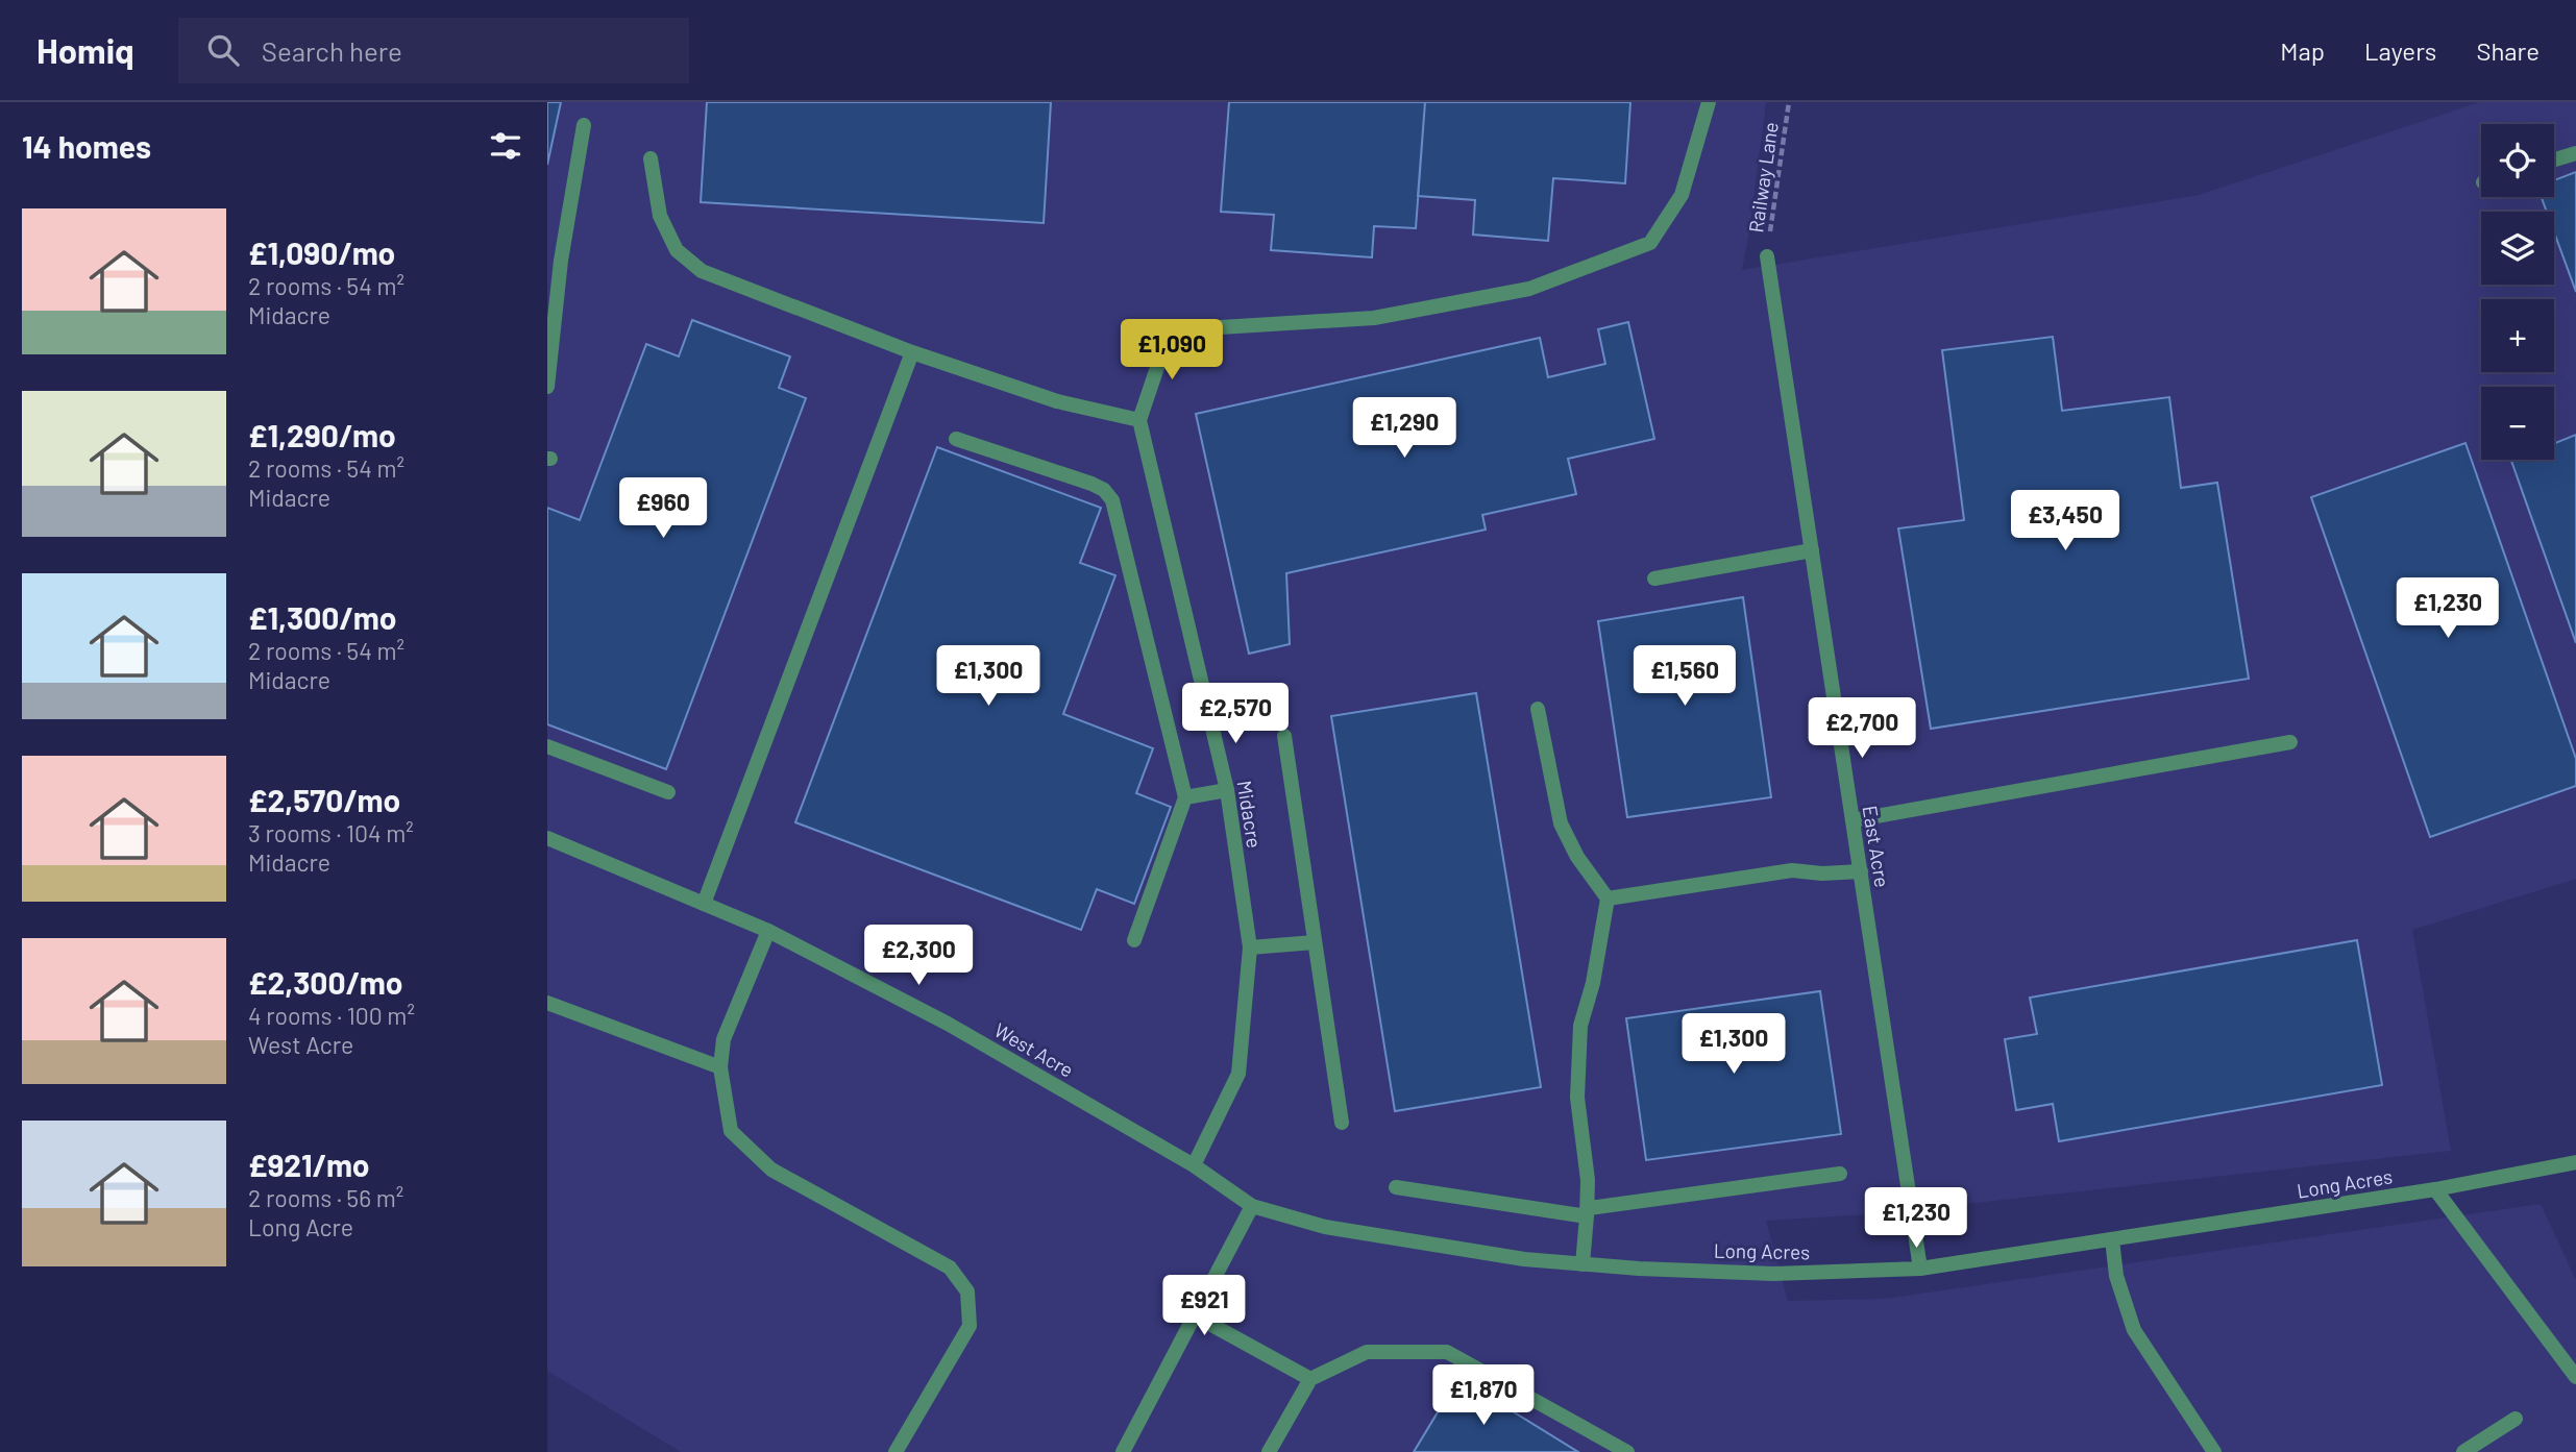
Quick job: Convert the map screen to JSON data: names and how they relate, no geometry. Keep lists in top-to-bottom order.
{
  "streets": {
    "street": [
      "Midacre",
      "East Acre",
      "West Acre",
      "Long Acres"
    ],
    "path": ["Railway Lane"]
  },
  "crossings": [
    ["Railway Lane", "East Acre"],
    ["Midacre", "West Acre"],
    ["East Acre", "Long Acres"],
    ["West Acre", "Long Acres"]
  ],
  "page": {
    "header": "Homiq",
    "search": "Search here",
    "nav": ["Map", "Layers", "Share"],
    "heading": "14 homes",
    "map_buttons": ["+", "−"],
    "list": [
      {
        "name": "£1,090/mo",
        "note": "2 rooms · 54 m² · Midacre"
      },
      {
        "name": "£1,290/mo",
        "note": "2 rooms · 54 m² · Midacre"
      },
      {
        "name": "£1,300/mo",
        "note": "2 rooms · 54 m² · Midacre"
      },
      {
        "name": "£2,570/mo",
        "note": "3 rooms · 104 m² · Midacre"
      },
      {
        "name": "£2,300/mo",
        "note": "4 rooms · 100 m² · West Acre"
      },
      {
        "name": "£921/mo",
        "note": "2 rooms · 56 m² · Long Acre"
      }
    ],
    "price": [
      "£1,090",
      "£1,290",
      "£960",
      "£3,450",
      "£1,230",
      "£1,300",
      "£1,560",
      "£2,570",
      "£2,700",
      "£2,300",
      "£1,300",
      "£1,230",
      "£921",
      "£1,870"
    ]
  }
}
